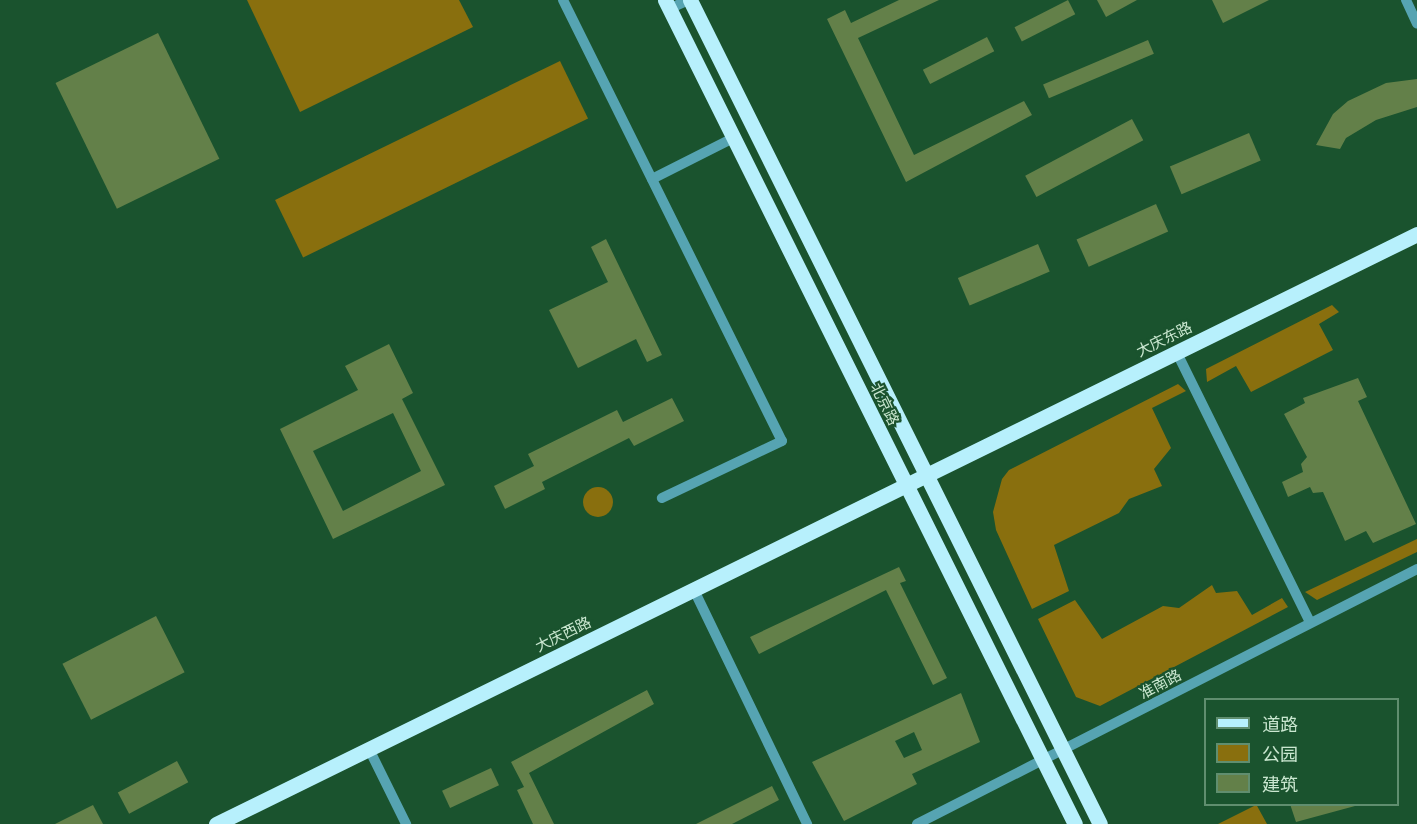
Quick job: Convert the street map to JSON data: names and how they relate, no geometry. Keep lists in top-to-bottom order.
{
  "streets": {
    "main road": ["大庆东路", "北京路", "大庆西路"],
    "street": ["准南路"]
  },
  "crossings": [
    ["大庆东路", "北京路"],
    ["大庆东路", "大庆西路"],
    ["北京路", "大庆西路"],
    ["北京路", "准南路"]
  ],
  "legend": ["道路", "公园", "建筑"]
}
